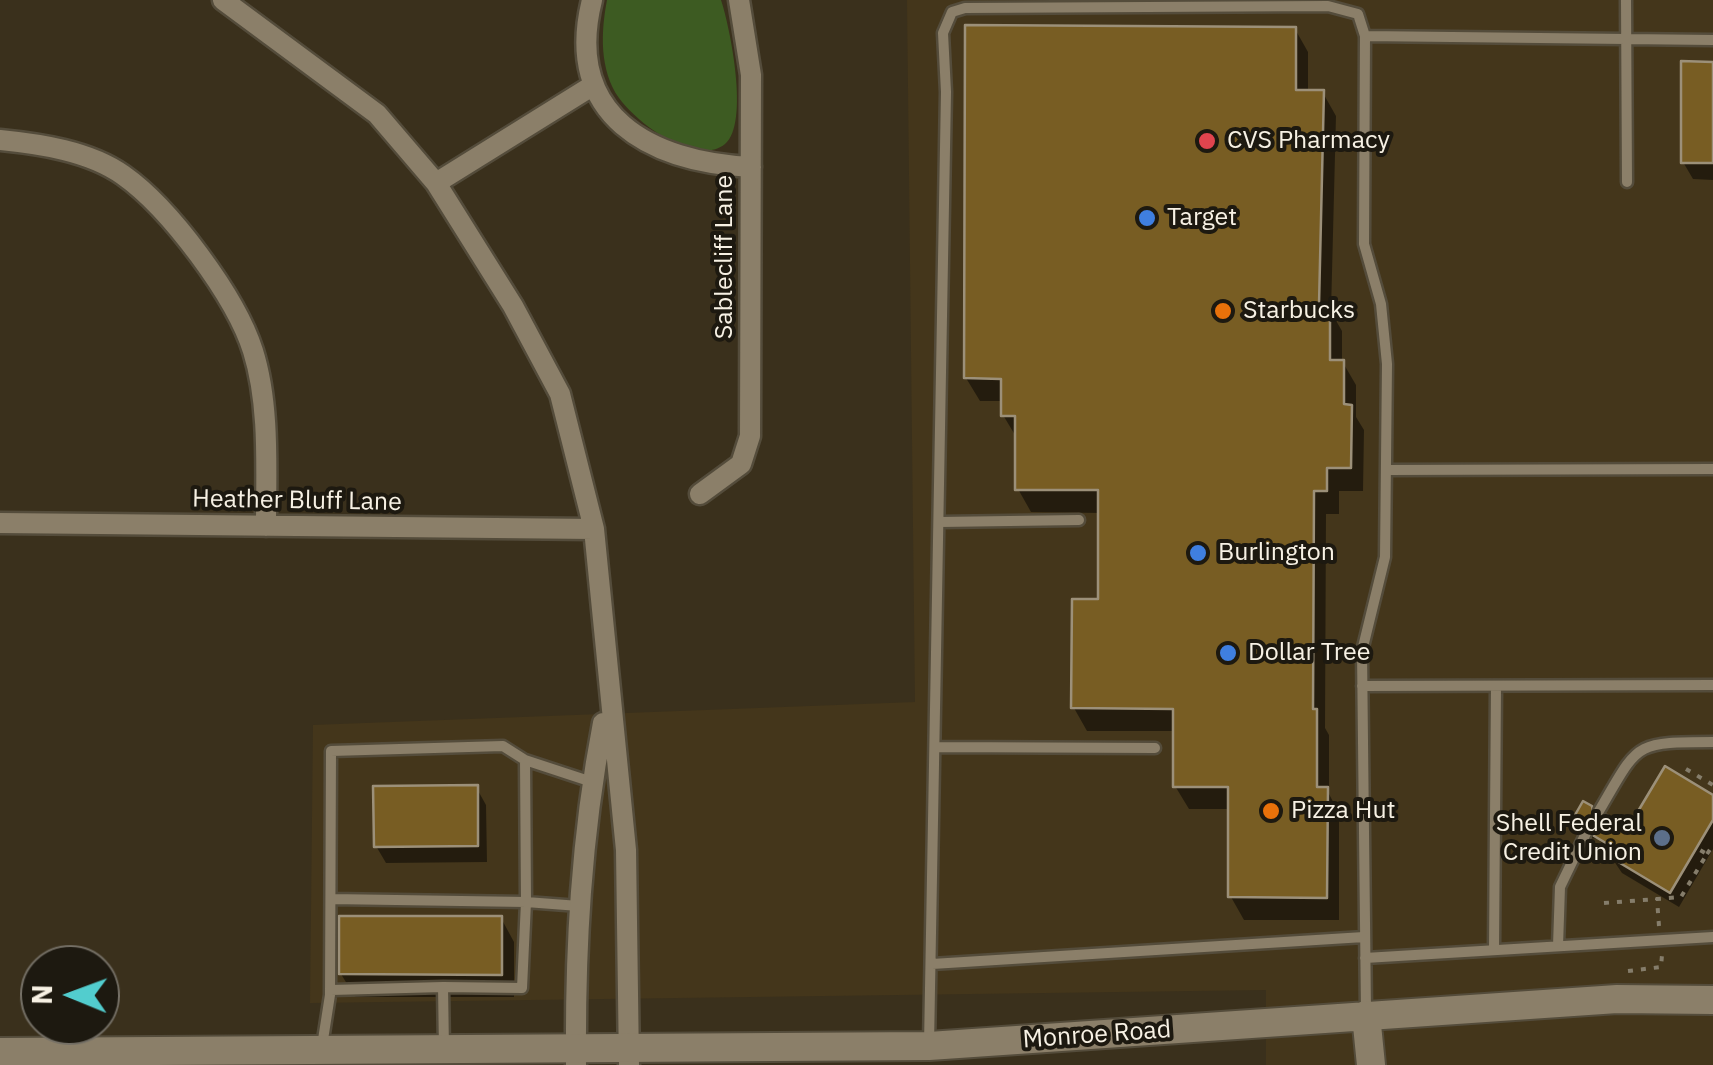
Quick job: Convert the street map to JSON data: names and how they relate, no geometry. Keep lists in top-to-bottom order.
{
  "streets": {
    "main road": ["Monroe Road"],
    "street": ["Sablecliff Lane", "Heather Bluff Lane"]
  },
  "places": [
    "CVS Pharmacy",
    "Target",
    "Starbucks",
    "Burlington",
    "Dollar Tree",
    "Pizza Hut",
    "Shell Federal Credit Union"
  ],
  "north": "left"
}
